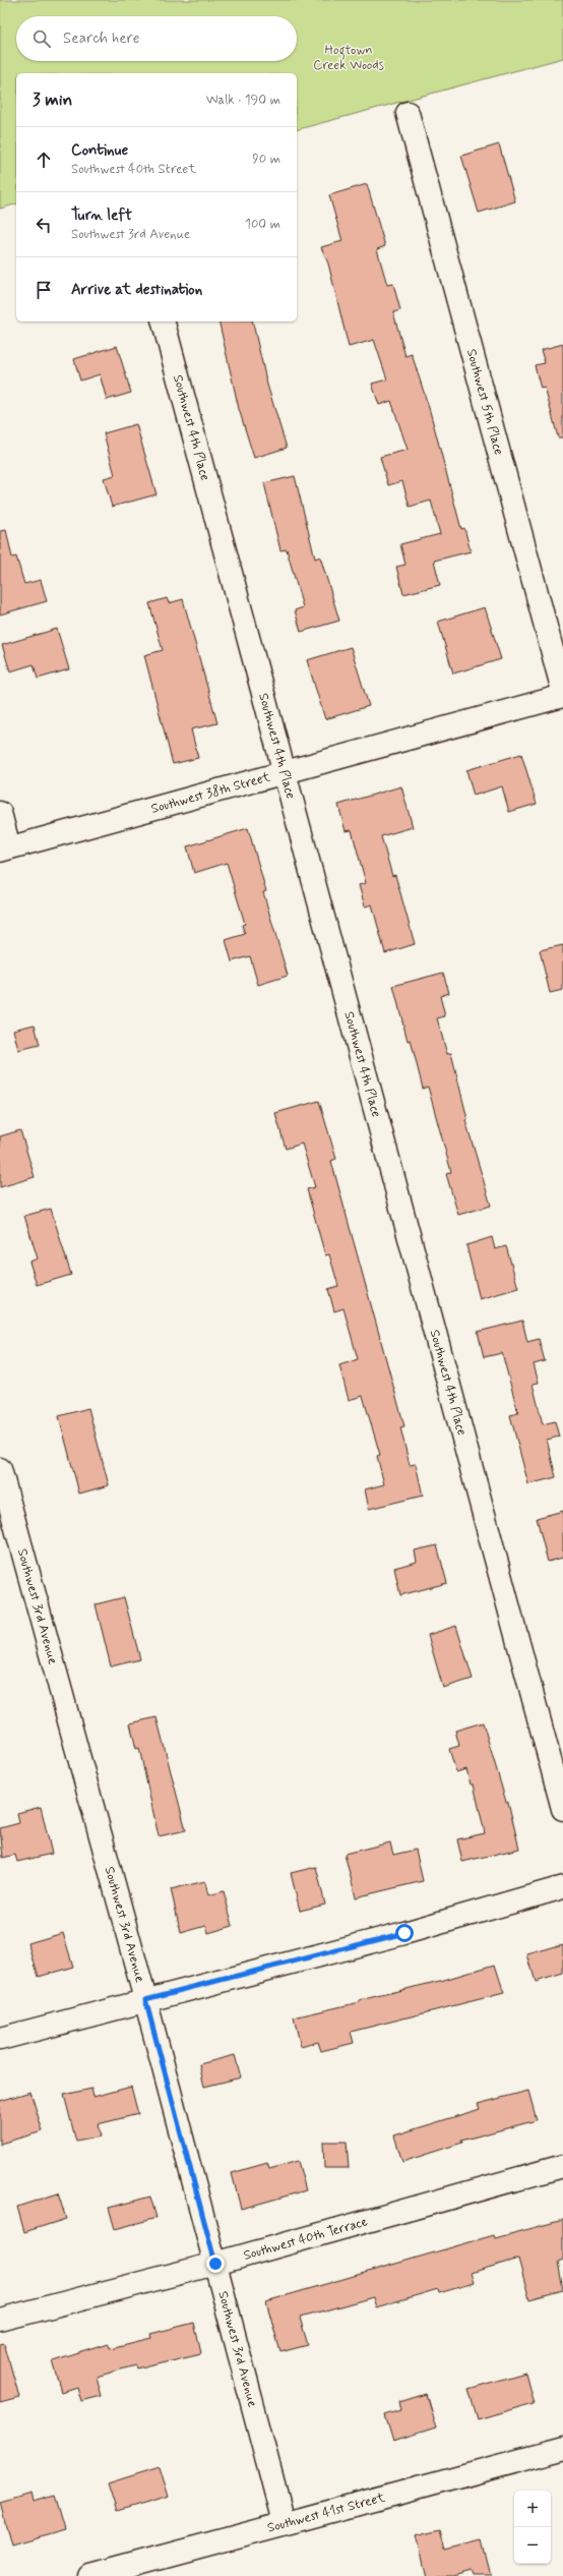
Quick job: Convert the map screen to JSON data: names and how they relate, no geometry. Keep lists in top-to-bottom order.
{
  "streets": {
    "street": [
      "Southwest 5th Place",
      "Southwest 4th Place",
      "Southwest 38th Street",
      "Southwest 3rd Avenue",
      "Southwest 40th Terrace",
      "Southwest 41st Street"
    ]
  },
  "crossings": [
    ["Southwest 4th Place", "Southwest 38th Street"],
    ["Southwest 3rd Avenue", "Southwest 40th Terrace"],
    ["Southwest 3rd Avenue", "Southwest 41st Street"]
  ],
  "parks": ["Hogtown Creek Woods"],
  "page": {
    "search": "Search here",
    "heading": ["3 min", "Walk · 190 m"],
    "list": [
      ["Continue", "Southwest 40th Street", "90 m"],
      ["Turn left", "Southwest 3rd Avenue", "100 m"],
      "Arrive at destination"
    ],
    "map_buttons": ["+", "−"]
  }
}
